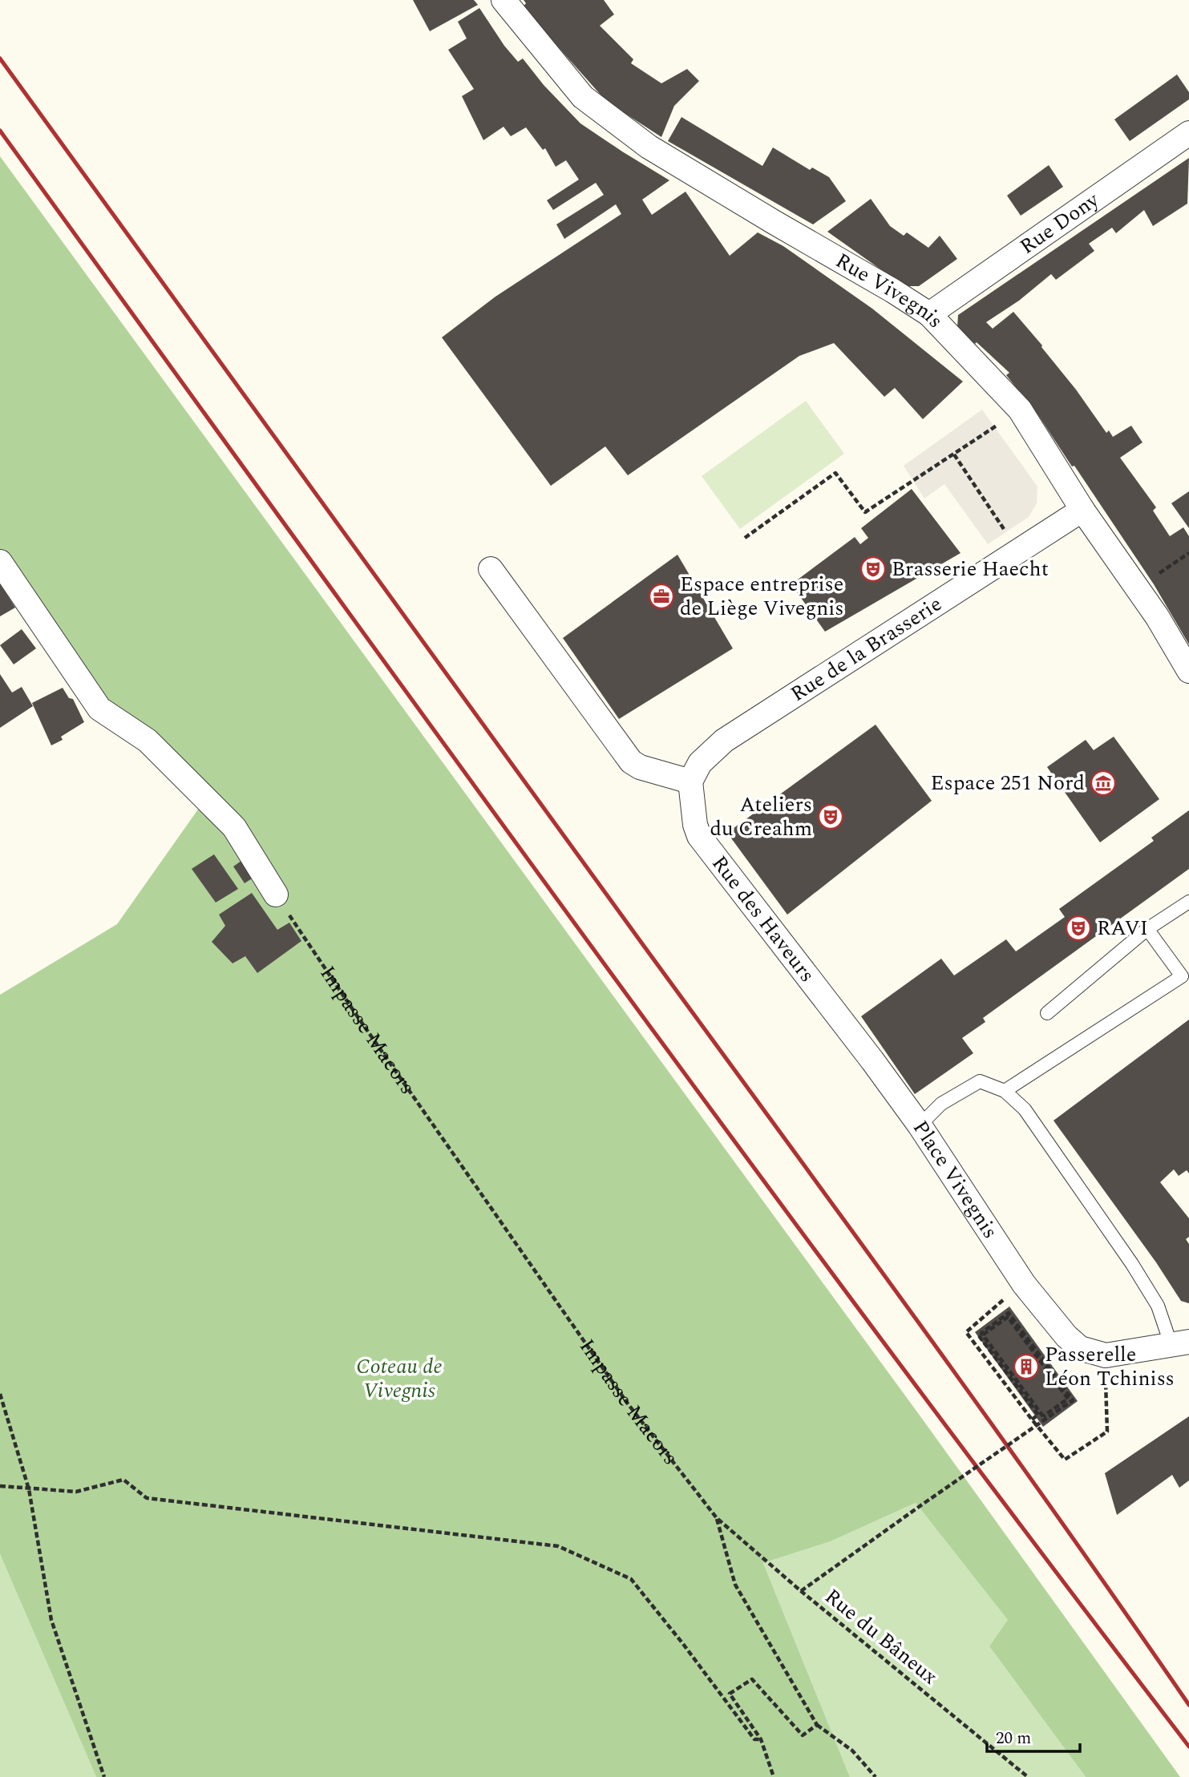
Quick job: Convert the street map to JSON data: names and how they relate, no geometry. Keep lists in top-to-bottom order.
{
  "streets": {
    "street": [
      "Rue Dony",
      "Rue Vivegnis",
      "Rue de la Brasserie",
      "Rue des Haveurs",
      "Place Vivegnis"
    ],
    "path": ["Impasse Macors", "Rue du Bâneux"]
  },
  "crossings": [
    ["Rue Dony", "Rue Vivegnis"],
    ["Rue Vivegnis", "Rue de la Brasserie"],
    ["Rue de la Brasserie", "Rue des Haveurs"],
    ["Rue des Haveurs", "Place Vivegnis"],
    ["Impasse Macors", "Rue du Bâneux"]
  ],
  "parks": ["Coteau de Vivegnis"],
  "places": {
    "theatre": ["Brasserie Haecht", "Ateliers du Creahm", "RAVI"],
    "office": ["Espace entreprise de Liège Vivegnis"],
    "museum": ["Espace 251 Nord"],
    "building": ["Passerelle Léon Tchiniss"]
  },
  "scale_bar": "20 m"
}
